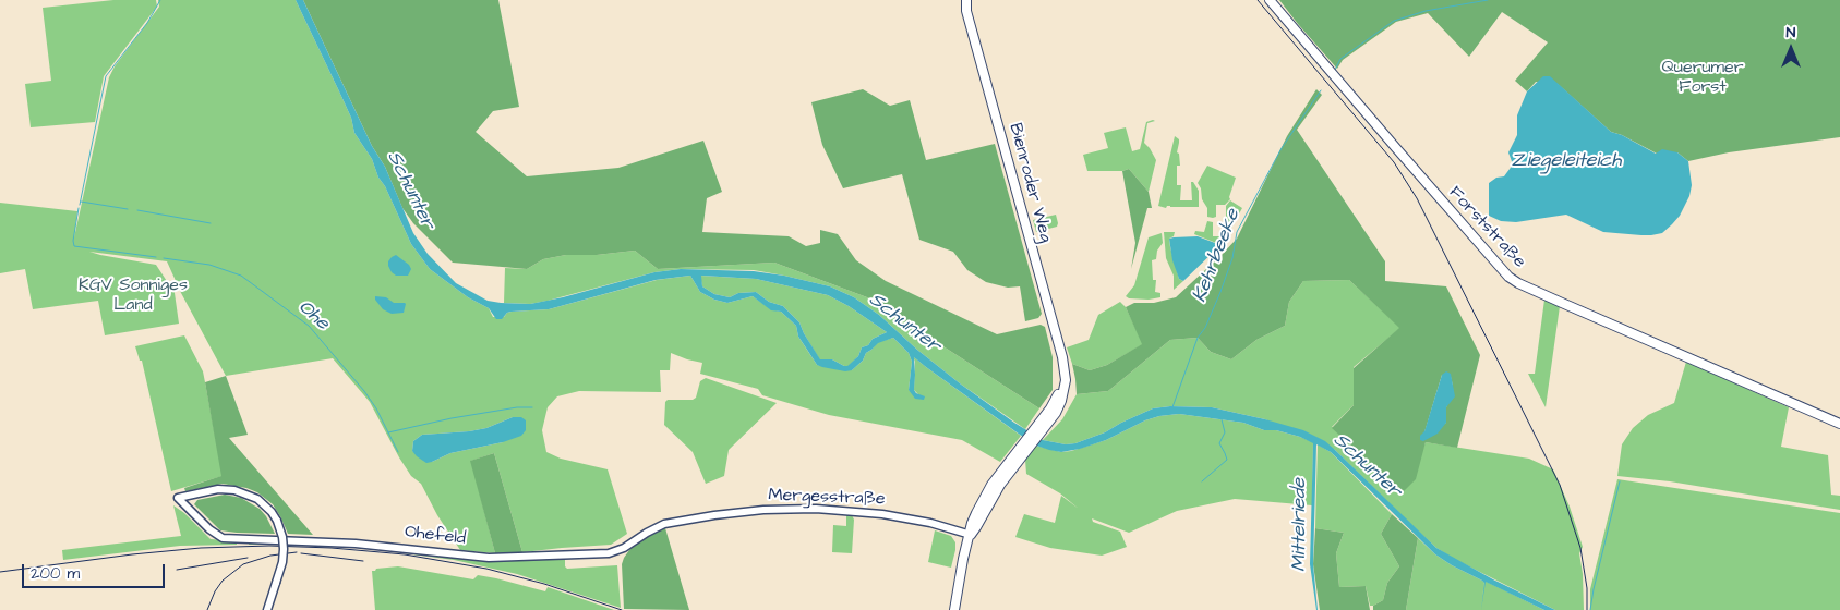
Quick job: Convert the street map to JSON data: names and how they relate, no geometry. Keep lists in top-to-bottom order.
{
  "streets": {
    "main road": ["Bienroder Weg", "Forststraße"],
    "street": ["Mergesstraße", "Ohefeld"]
  },
  "crossings": [
    ["Bienroder Weg", "Mergesstraße"],
    ["Mergesstraße", "Ohefeld"]
  ],
  "water": [
    "Ziegeleiteich",
    "Schunter",
    "Kehrbeeke",
    "Ohe",
    "Mittelriede"
  ],
  "parks": ["Querumer Forst", "KGV Sonniges Land"],
  "scale_bar": "200 m",
  "north": "top"
}
